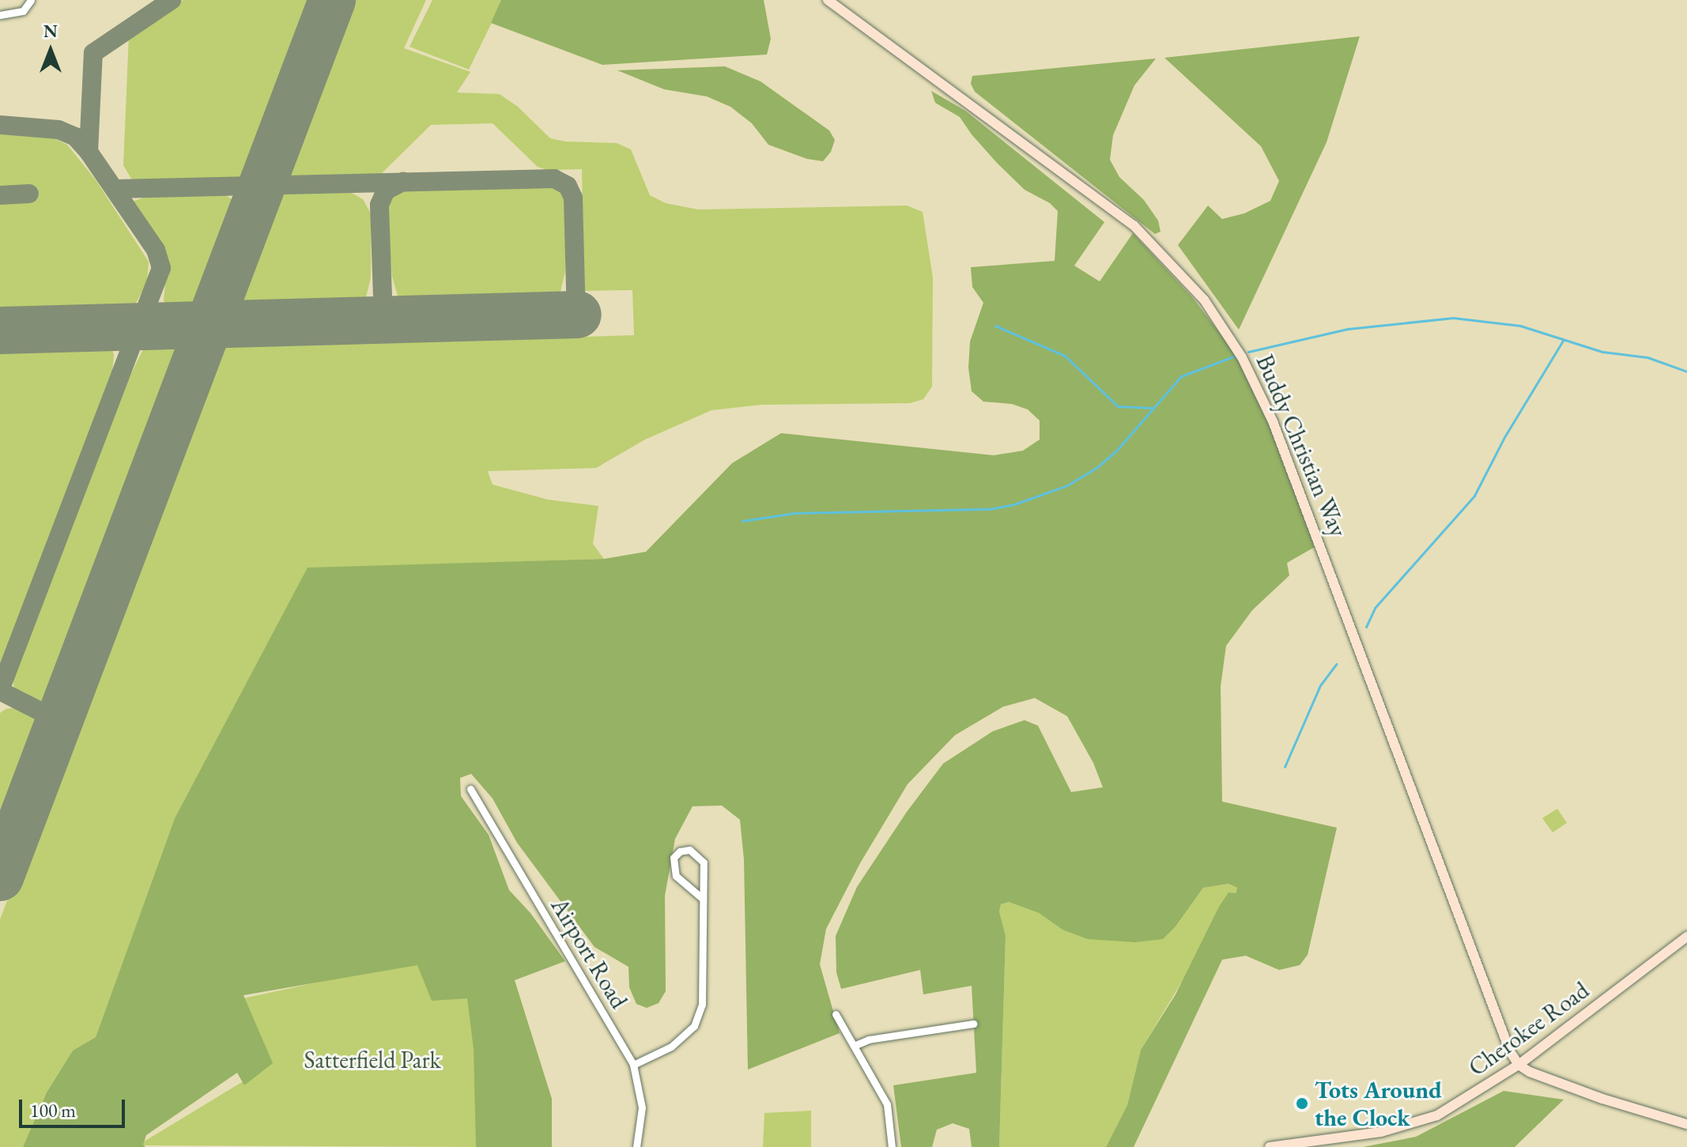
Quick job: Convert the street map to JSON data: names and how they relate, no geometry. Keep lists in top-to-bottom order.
{
  "streets": {
    "street": ["Buddy Christian Way", "Airport Road", "Cherokee Road"]
  },
  "crossings": [
    ["Buddy Christian Way", "Cherokee Road"]
  ],
  "parks": ["Satterfield Park"],
  "places": ["Tots Around the Clock"],
  "scale_bar": "100 m",
  "north": "top"
}
